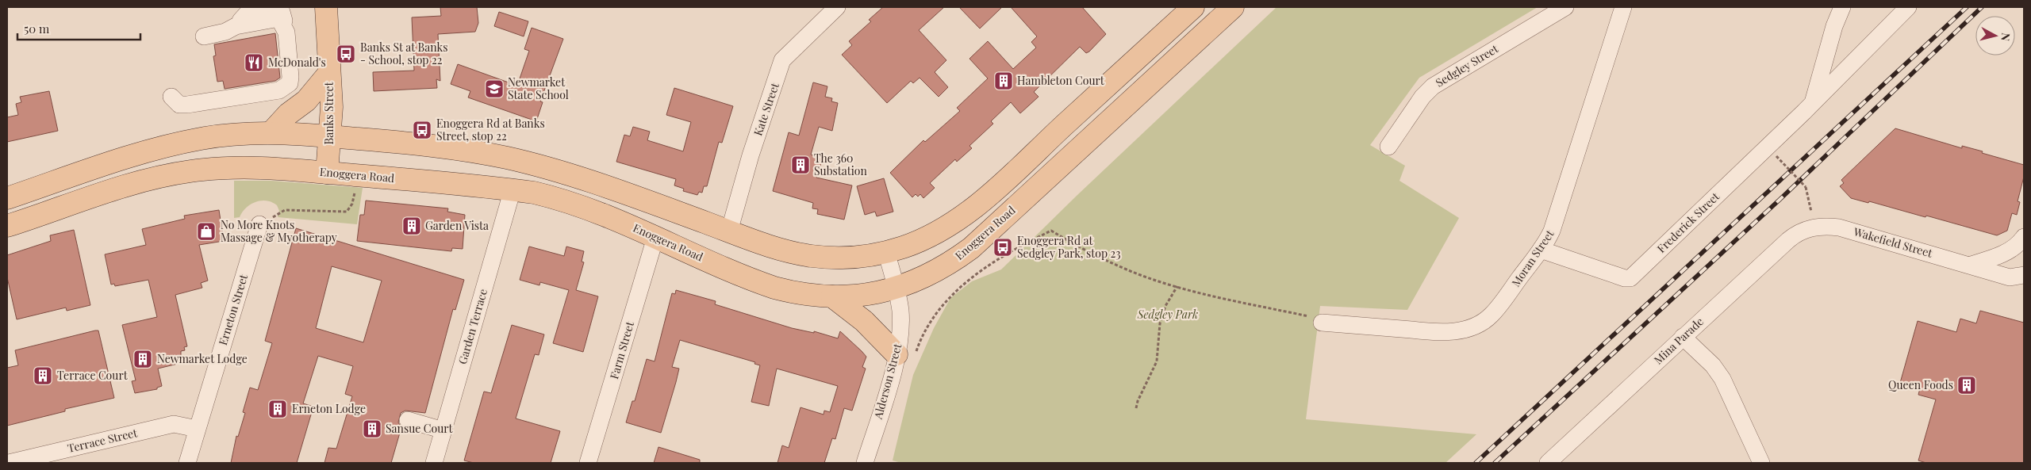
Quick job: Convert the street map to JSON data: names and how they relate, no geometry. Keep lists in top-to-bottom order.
{
  "streets": {
    "main road": ["Banks Street", "Enoggera Road"],
    "street": [
      "Sedgley Street",
      "Kate Street",
      "Frederick Street",
      "Wakefield Street",
      "Moran Street",
      "Erneton Street",
      "Garden Terrace",
      "Mina Parade",
      "Farm Street",
      "Alderson Street",
      "Terrace Street"
    ]
  },
  "crossings": [
    ["Banks Street", "Enoggera Road"],
    ["Enoggera Road", "Garden Terrace"],
    ["Enoggera Road", "Farm Street"],
    ["Enoggera Road", "Alderson Street"],
    ["Frederick Street", "Moran Street"],
    ["Wakefield Street", "Mina Parade"],
    ["Erneton Street", "Terrace Street"]
  ],
  "parks": ["Sedgley Park"],
  "places": {
    "bus stop": ["Banks St at Banks - School, stop 22", "Enoggera Rd at Banks Street, stop 22", "Enoggera Rd at Sedgley Park, stop 23"],
    "restaurant": ["McDonald's"],
    "building": [
      "Hambleton Court",
      "The 360 Substation",
      "Garden Vista",
      "Newmarket Lodge",
      "Terrace Court",
      "Queen Foods",
      "Erneton Lodge",
      "Sansue Court"
    ],
    "school or university": ["Newmarket State School"],
    "shop": ["No More Knots Massage & Myotherapy"]
  },
  "scale_bar": "50 m",
  "north": "right"
}
